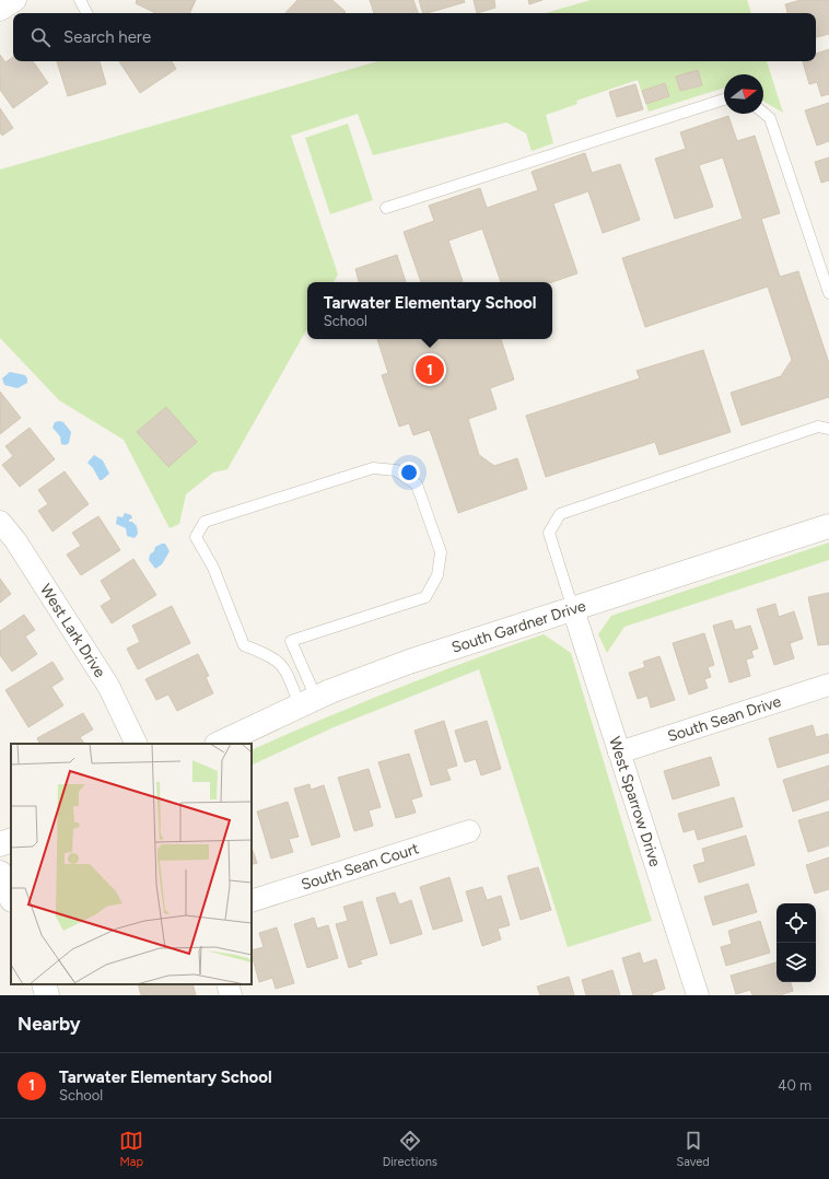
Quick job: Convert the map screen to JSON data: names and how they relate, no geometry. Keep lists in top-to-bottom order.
{
  "streets": {
    "street": [
      "South Gardner Drive",
      "West Lark Drive",
      "South Sean Drive",
      "West Sparrow Drive",
      "South Sean Court"
    ]
  },
  "crossings": [
    ["South Gardner Drive", "West Sparrow Drive"],
    ["South Sean Drive", "West Sparrow Drive"]
  ],
  "north": "right",
  "page": {
    "search": "Search here",
    "popup": ["Tarwater Elementary School", "School"],
    "pins": "1",
    "heading": "Nearby",
    "list": [
      {
        "mark": "1",
        "name": "Tarwater Elementary School",
        "note": "School",
        "value": "40 m"
      }
    ],
    "nav": ["Map", "Directions", "Saved"]
  }
}
